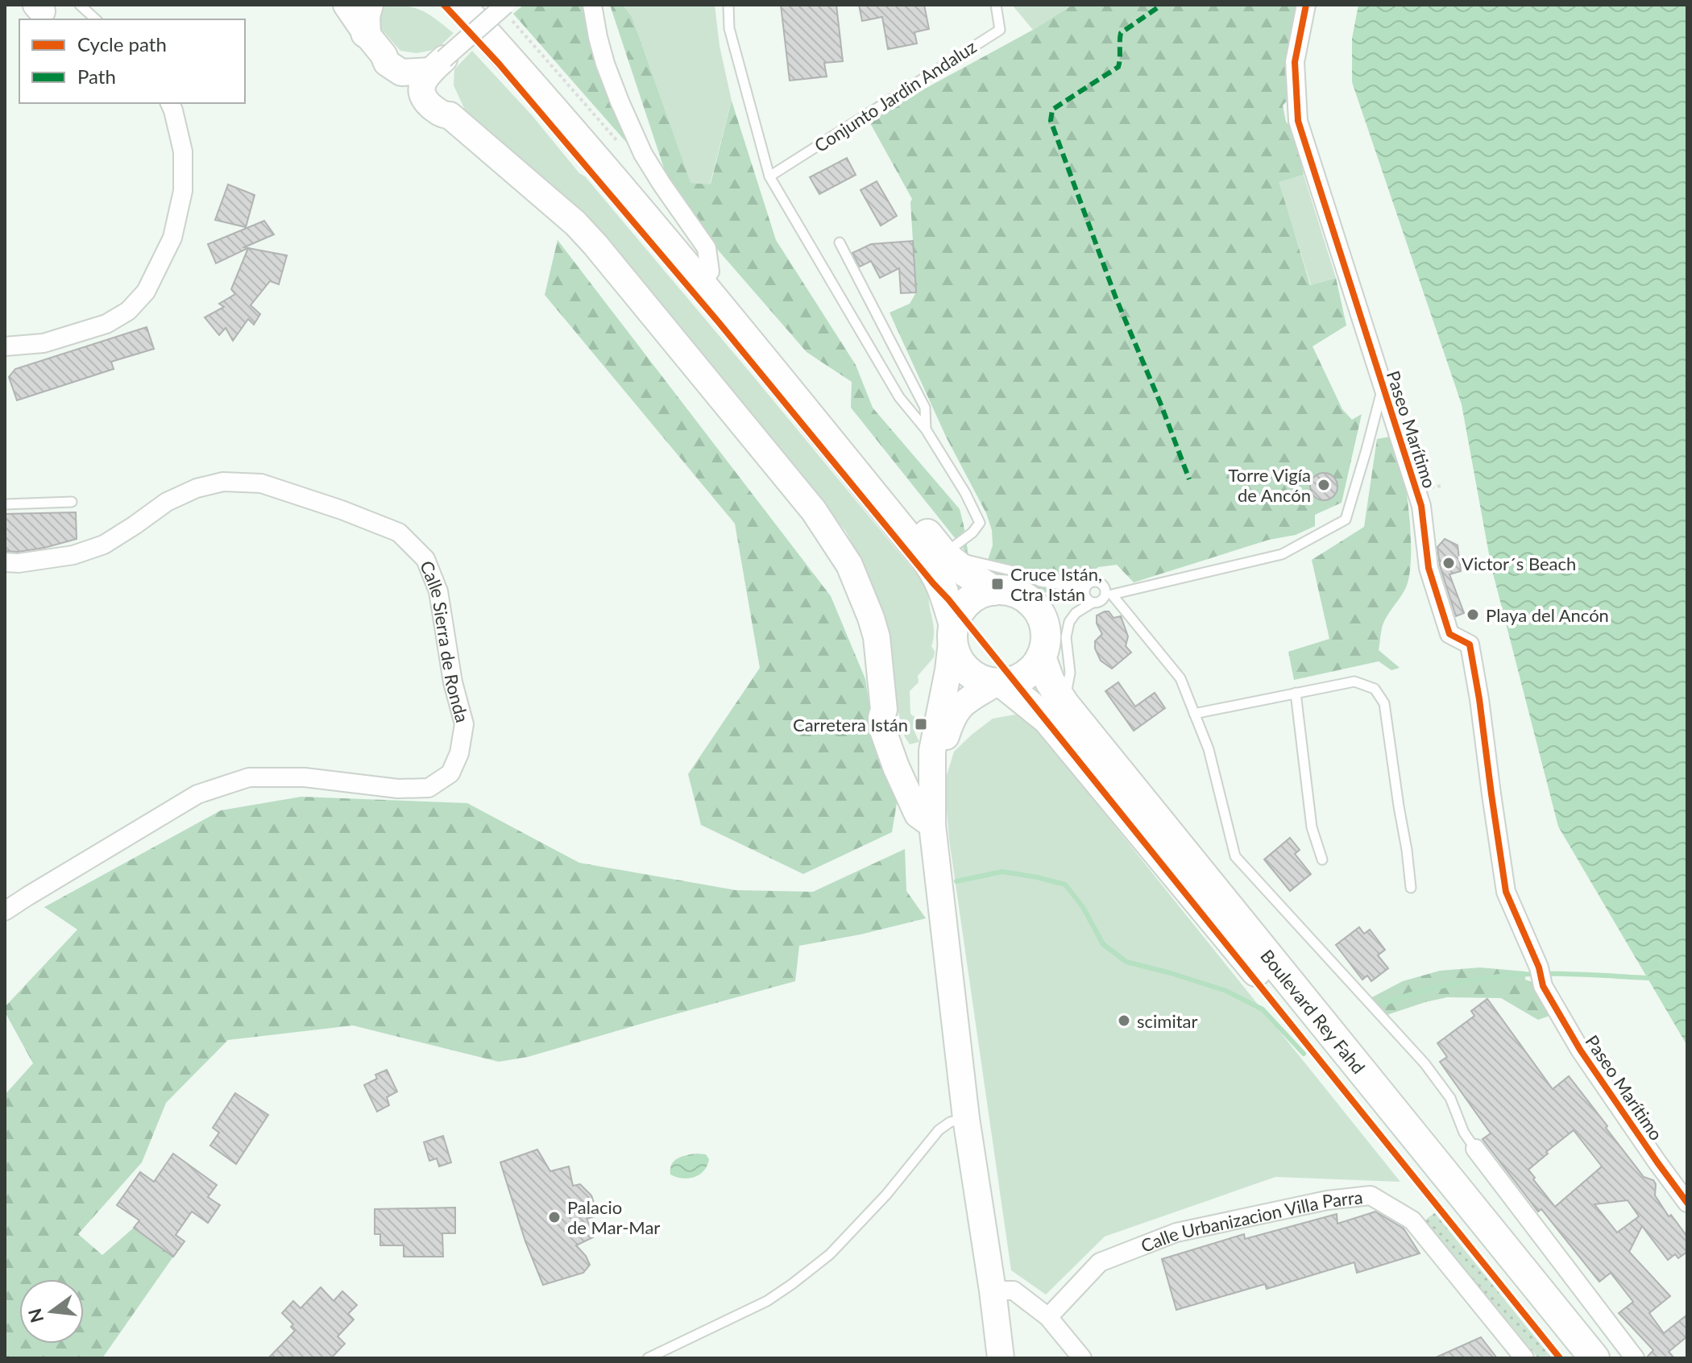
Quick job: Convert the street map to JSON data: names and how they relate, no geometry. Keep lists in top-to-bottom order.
{
  "streets": {
    "main road": ["Boulevard Rey Fahd"],
    "street": ["Paseo Marítimo", "Calle Sierra de Ronda", "Calle Urbanizacion Villa Parra"],
    "lane": ["Conjunto Jardin Andaluz"]
  },
  "places": {
    "other": [
      "Torre Vigía de Ancón",
      "Victor´s Beach",
      "Playa del Ancón",
      "scimitar",
      "Palacio de Mar-Mar"
    ],
    "transit": ["Cruce Istán, Ctra Istán", "Carretera Istán"]
  },
  "legend": ["Cycle path", "Path"],
  "north": "left"
}
